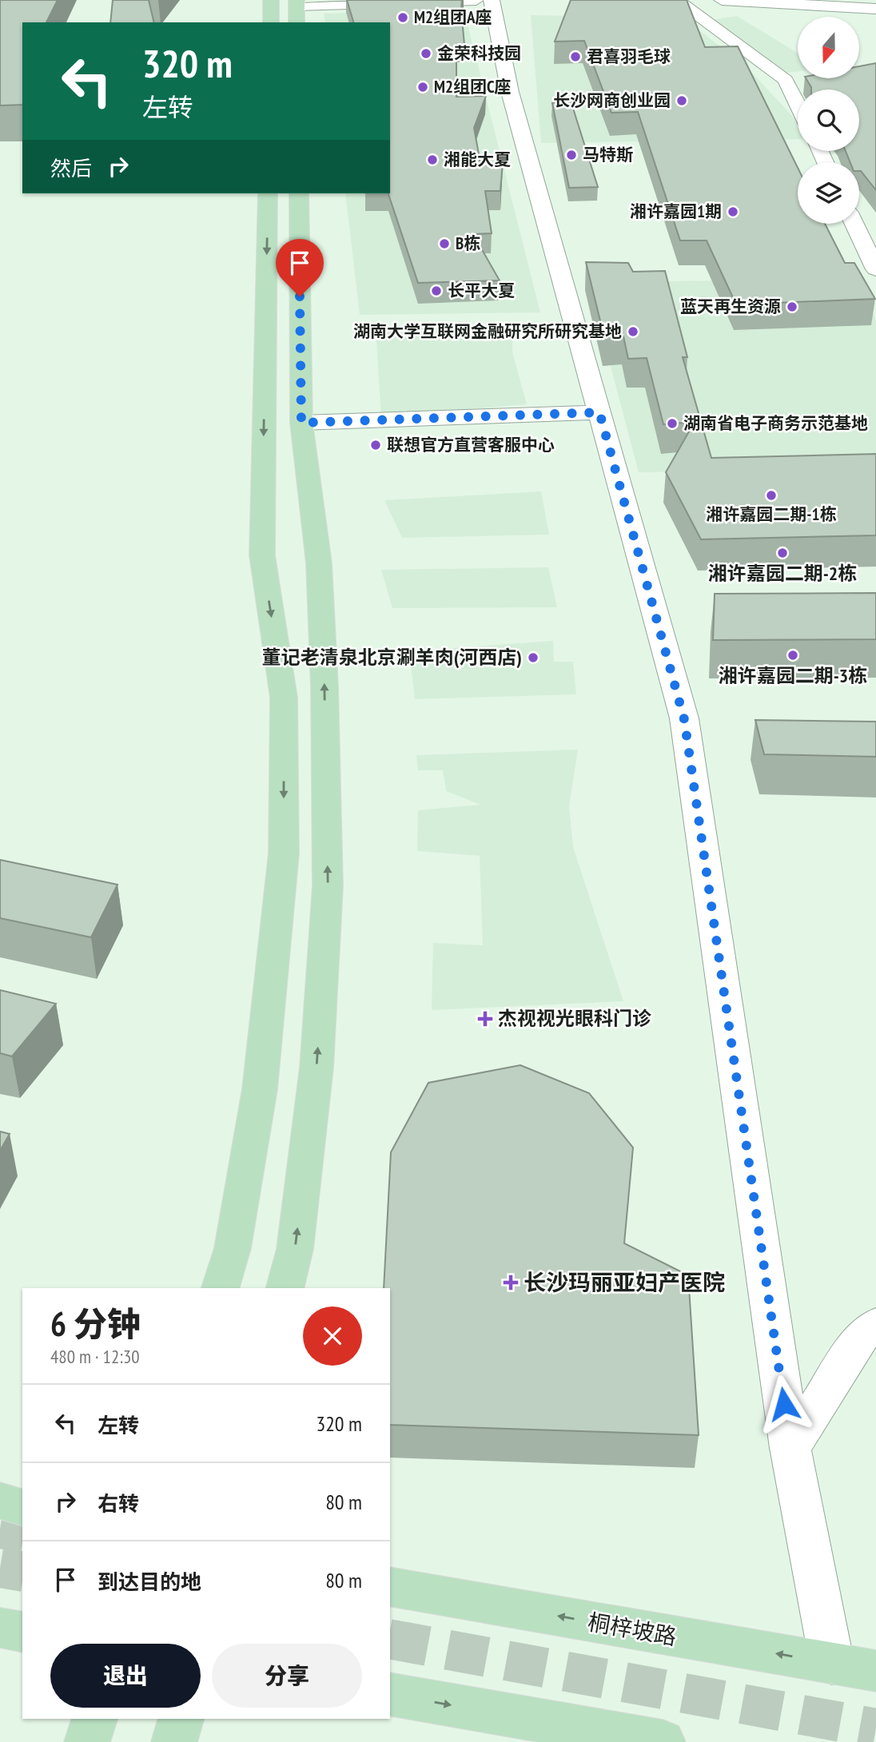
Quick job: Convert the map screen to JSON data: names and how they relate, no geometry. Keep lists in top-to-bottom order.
{
  "streets": {
    "main road": ["桐梓坡路"]
  },
  "places": {
    "other": [
      "M2组团A座",
      "金荣科技园",
      "君喜羽毛球",
      "M2组团C座",
      "长沙网商创业园",
      "马特斯",
      "湘能大夏",
      "湘许嘉园1期",
      "B栋",
      "长平大夏",
      "蓝天再生资源",
      "湖南大学互联网金融研究所研究基地",
      "湖南省电子商务示范基地",
      "联想官方直营客服中心",
      "湘许嘉园二期-1栋",
      "湘许嘉园二期-2栋",
      "湘许嘉园二期-3栋",
      "董记老清泉北京涮羊肉(河西店)"
    ],
    "health": ["杰视视光眼科门诊", "长沙玛丽亚妇产医院"]
  },
  "north": "bottom",
  "page": {
    "turn": ["320 m", "左转"],
    "then": "然后",
    "heading": ["6 分钟", "480 m · 12:30"],
    "list": [
      {
        "name": "左转",
        "value": "320 m"
      },
      {
        "name": "右转",
        "value": "80 m"
      },
      {
        "name": "到达目的地",
        "value": "80 m"
      }
    ],
    "buttons": ["退出", "分享"]
  }
}
